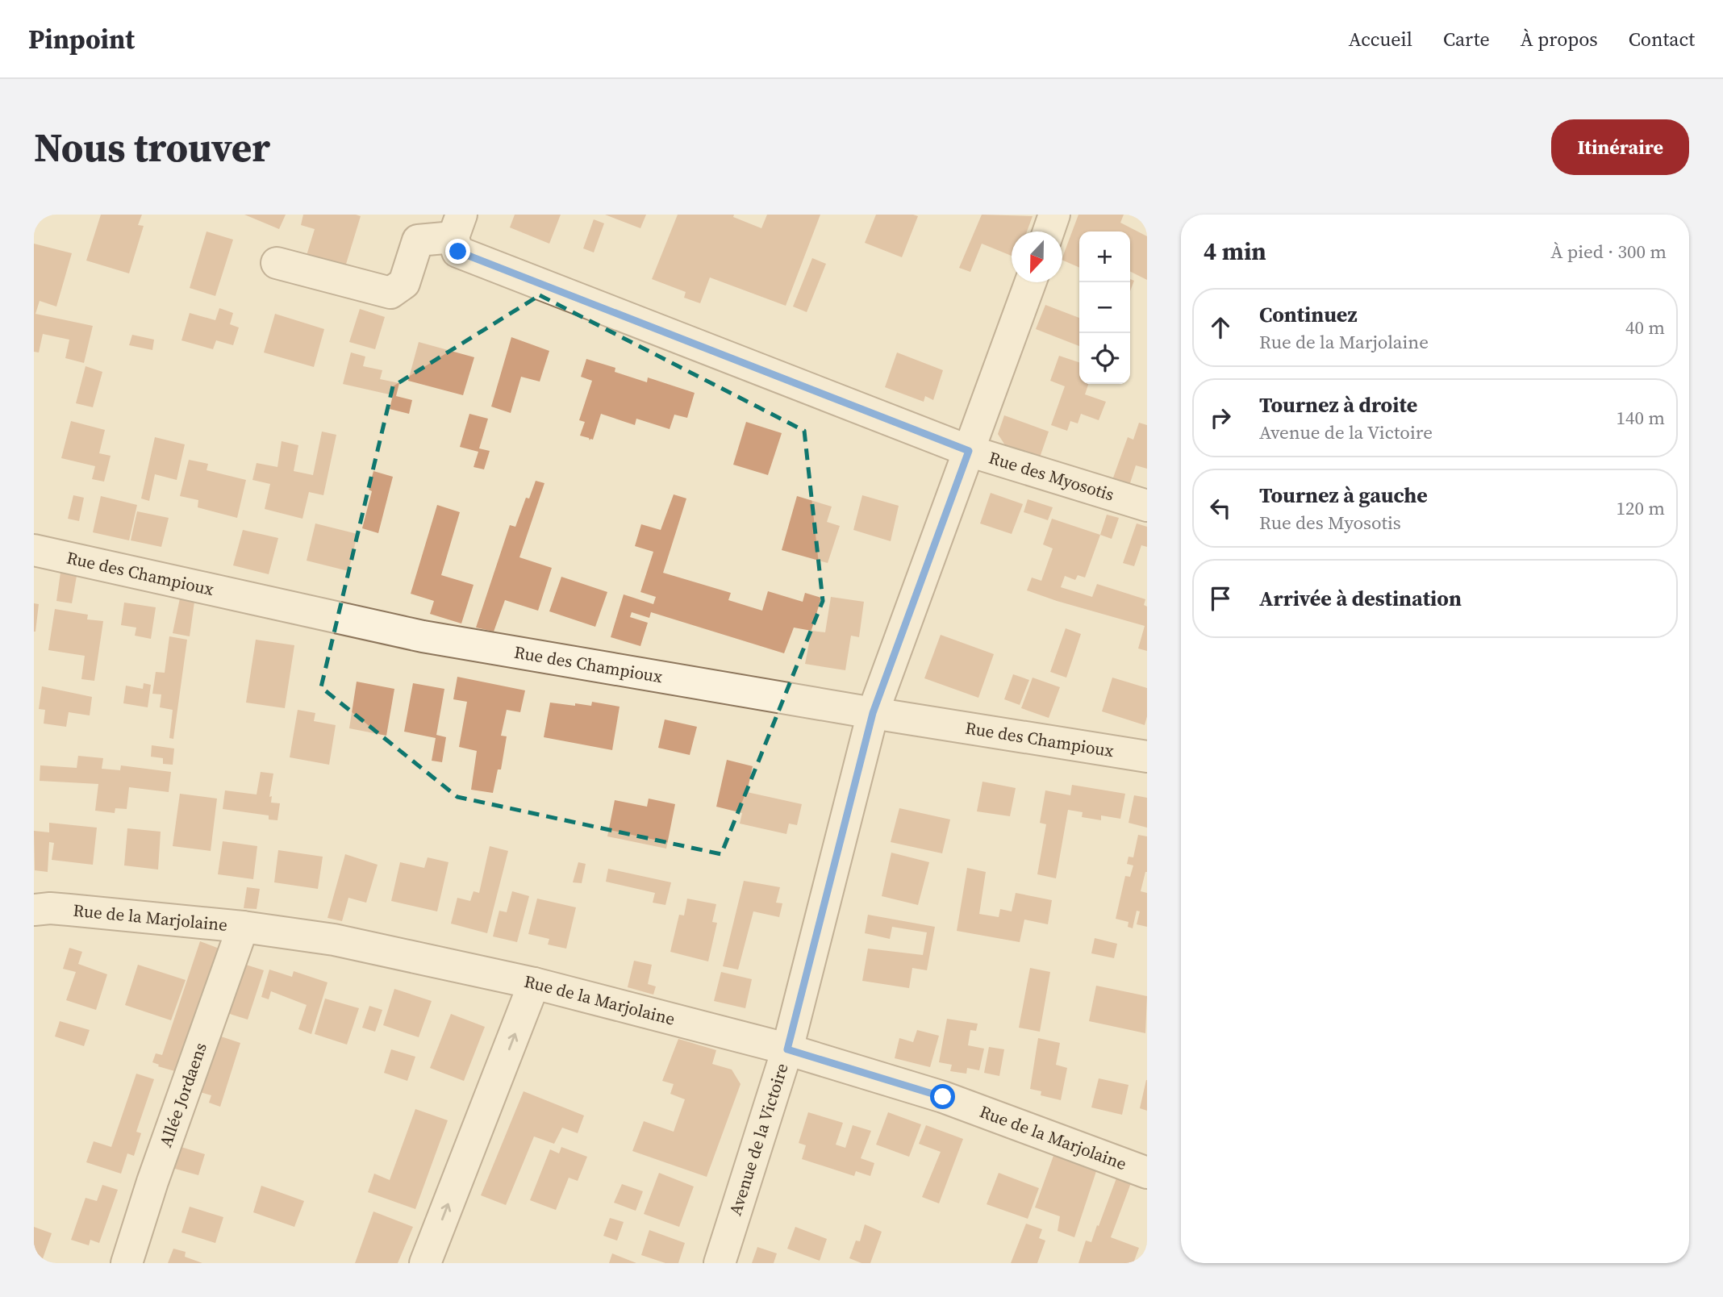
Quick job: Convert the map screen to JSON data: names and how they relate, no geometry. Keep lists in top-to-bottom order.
{
  "streets": {
    "street": [
      "Rue des Myosotis",
      "Rue des Champioux",
      "Rue de la Marjolaine",
      "Allée Jordaens",
      "Avenue de la Victoire"
    ]
  },
  "crossings": [
    ["Rue des Myosotis", "Avenue de la Victoire"],
    ["Rue des Champioux", "Avenue de la Victoire"],
    ["Rue de la Marjolaine", "Allée Jordaens"],
    ["Rue de la Marjolaine", "Avenue de la Victoire"]
  ],
  "north": "bottom",
  "page": {
    "header": "Pinpoint",
    "nav": [
      "Accueil",
      "Carte",
      "À propos",
      "Contact"
    ],
    "buttons": "Itinéraire",
    "title": "Nous trouver",
    "heading": ["4 min", "À pied · 300 m"],
    "map_buttons": ["+", "−"],
    "list": [
      ["Continuez", "Rue de la Marjolaine", "40 m"],
      ["Tournez à droite", "Avenue de la Victoire", "140 m"],
      ["Tournez à gauche", "Rue des Myosotis", "120 m"],
      "Arrivée à destination"
    ]
  }
}
